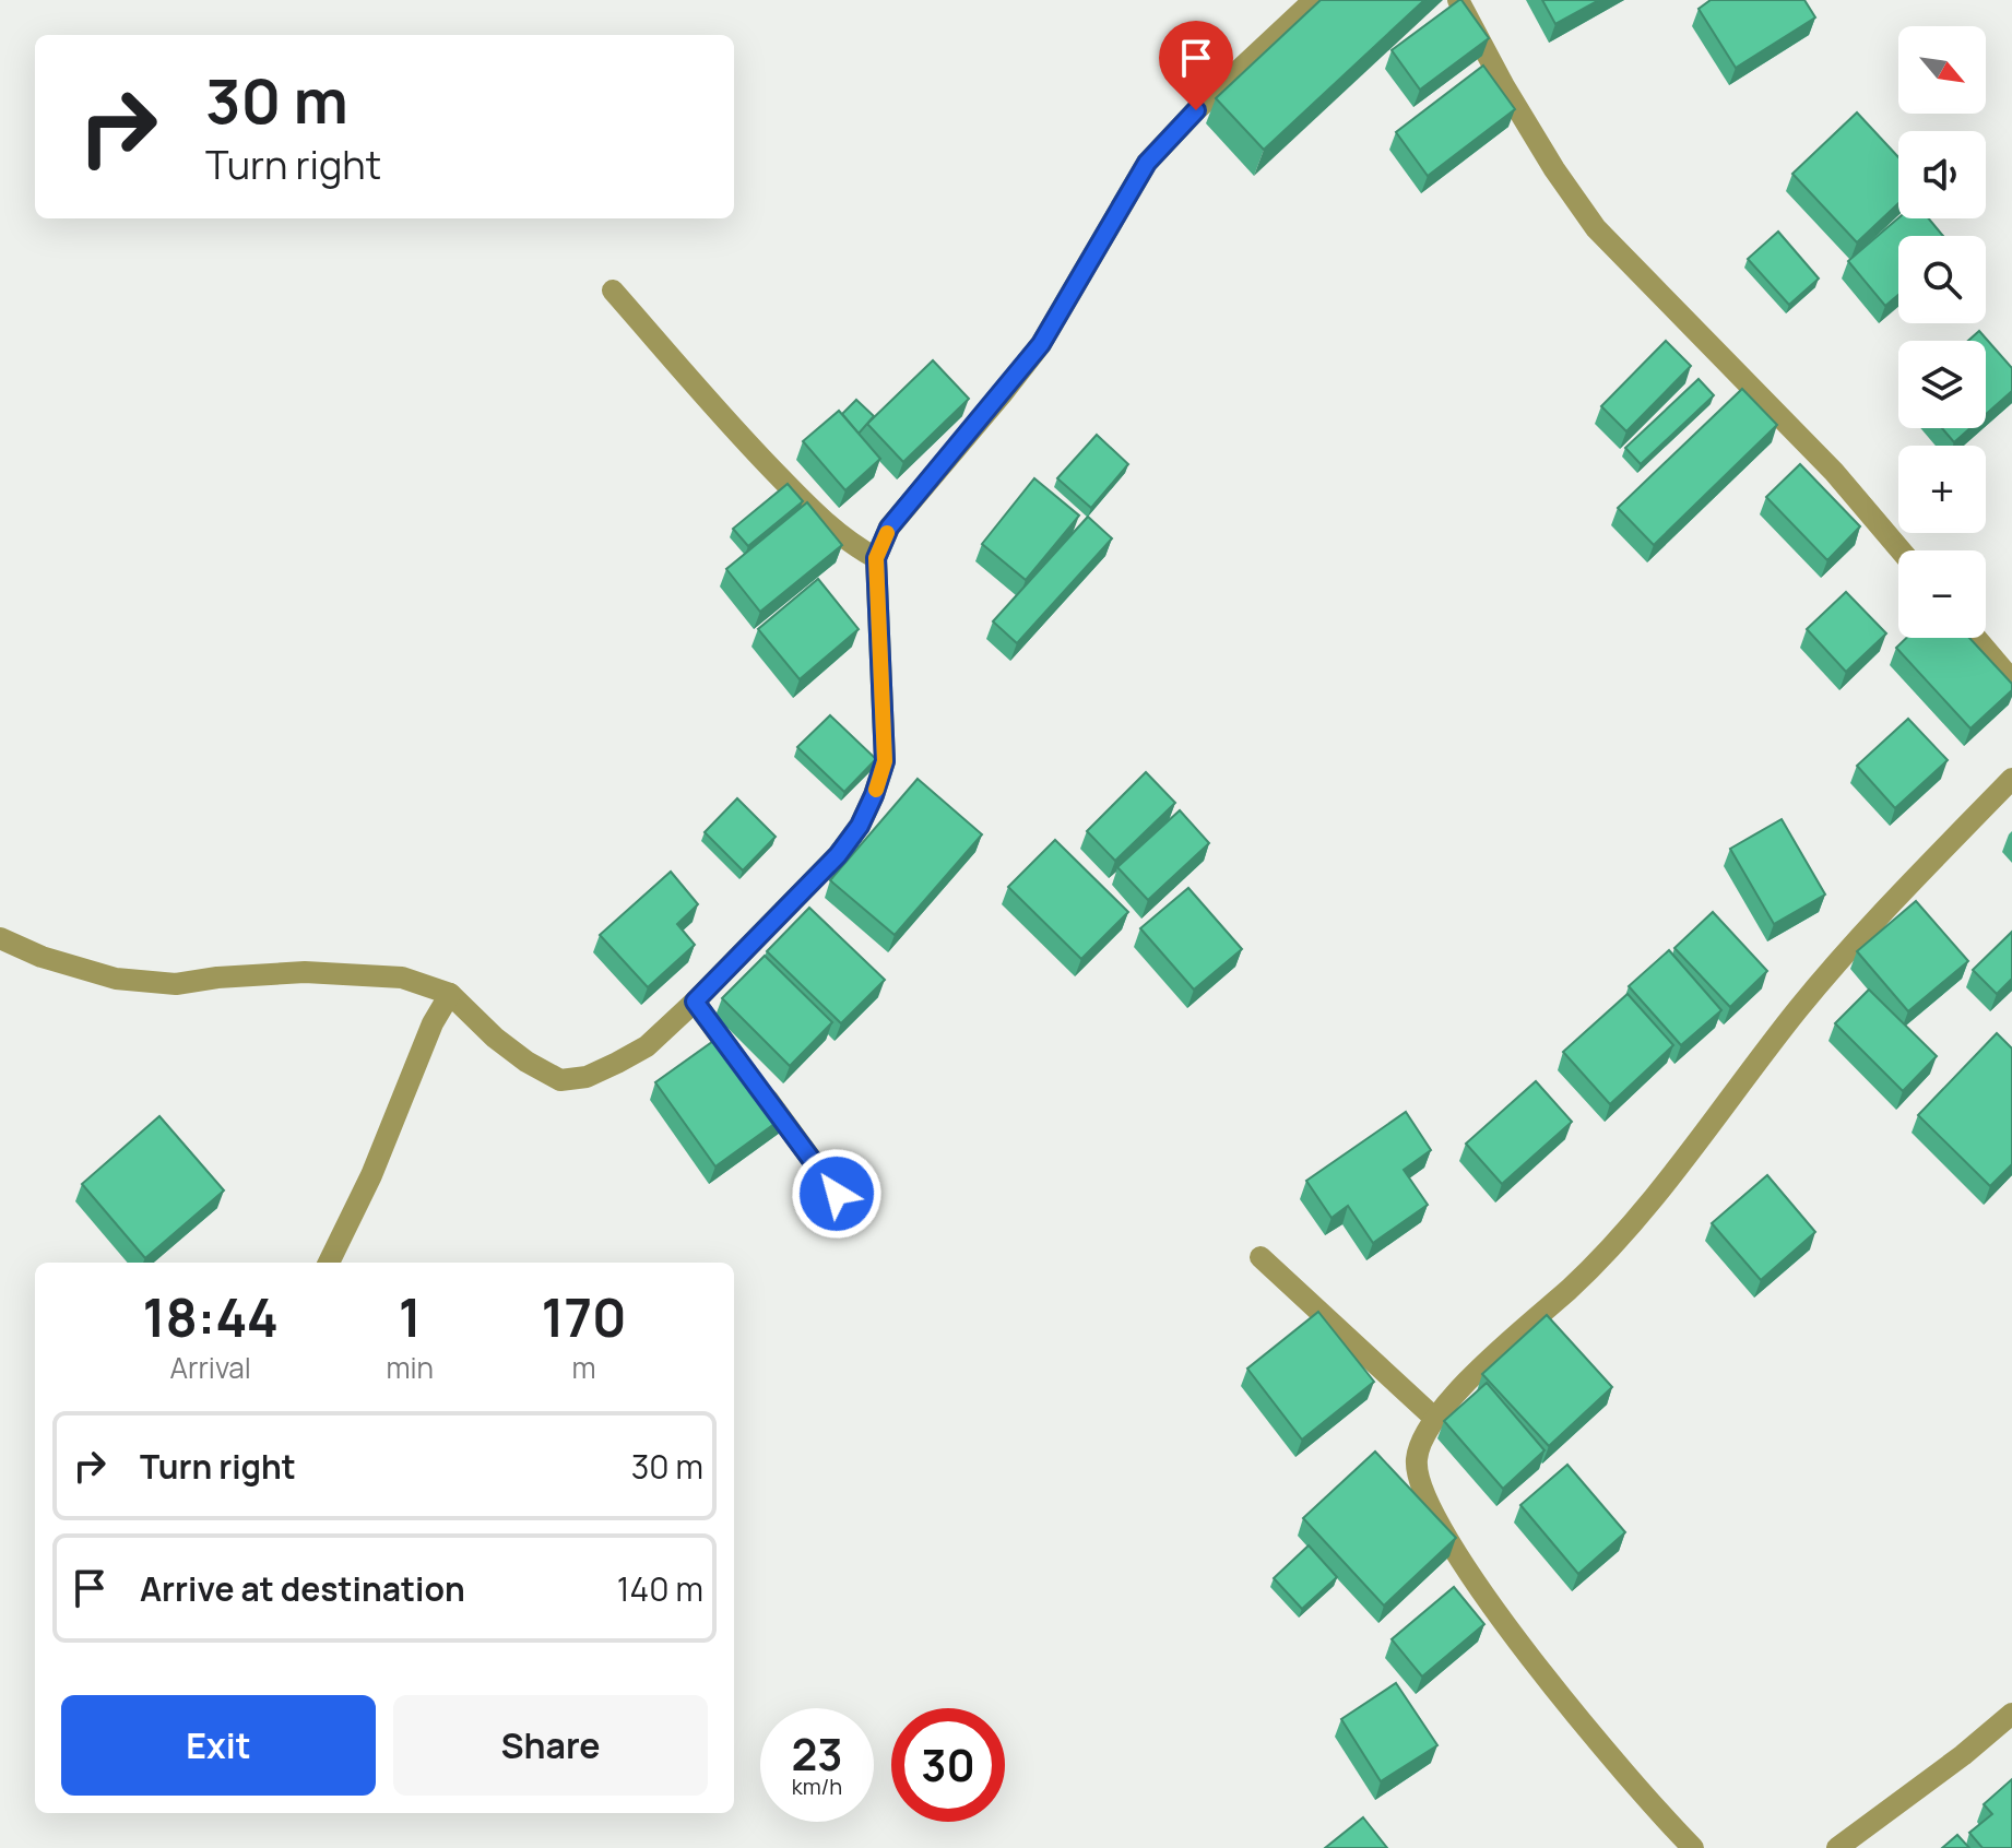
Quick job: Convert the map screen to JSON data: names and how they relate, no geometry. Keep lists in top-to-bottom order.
{
  "north": "bottom right",
  "page": {
    "map_buttons": ["+", "−"],
    "turn": ["30 m", "Turn right"],
    "eta": [
      "18:44",
      "Arrival",
      "1",
      "min",
      "170",
      "m"
    ],
    "list": [
      {
        "name": "Turn right",
        "value": "30 m"
      },
      {
        "name": "Arrive at destination",
        "value": "140 m"
      }
    ],
    "buttons": ["Exit", "Share"],
    "speed": "23 km/h",
    "limit": "30"
  }
}
